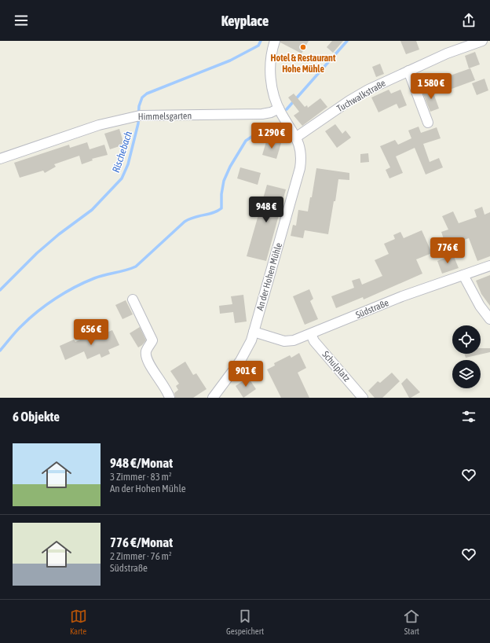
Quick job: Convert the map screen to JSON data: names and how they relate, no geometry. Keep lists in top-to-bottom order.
{
  "streets": {
    "street": [
      "Tuchwalkstraße",
      "Himmelsgarten",
      "An der Hohen Mühle",
      "Südstraße",
      "Schulplatz"
    ]
  },
  "crossings": [
    ["Tuchwalkstraße", "An der Hohen Mühle"],
    ["Himmelsgarten", "An der Hohen Mühle"],
    ["An der Hohen Mühle", "Südstraße"],
    ["Südstraße", "Schulplatz"]
  ],
  "water": ["Rischebach"],
  "places": ["Hotel & Restaurant Hohe Mühle"],
  "page": {
    "header": "Keyplace",
    "price": [
      "1 580 €",
      "1 290 €",
      "948 €",
      "776 €",
      "656 €",
      "901 €"
    ],
    "heading": "6 Objekte",
    "list": [
      {
        "name": "948 €/Monat",
        "note": "3 Zimmer · 83 m² · An der Hohen Mühle"
      },
      {
        "name": "776 €/Monat",
        "note": "2 Zimmer · 76 m² · Südstraße"
      }
    ],
    "tabs": ["Karte", "Gespeichert", "Start"]
  }
}
